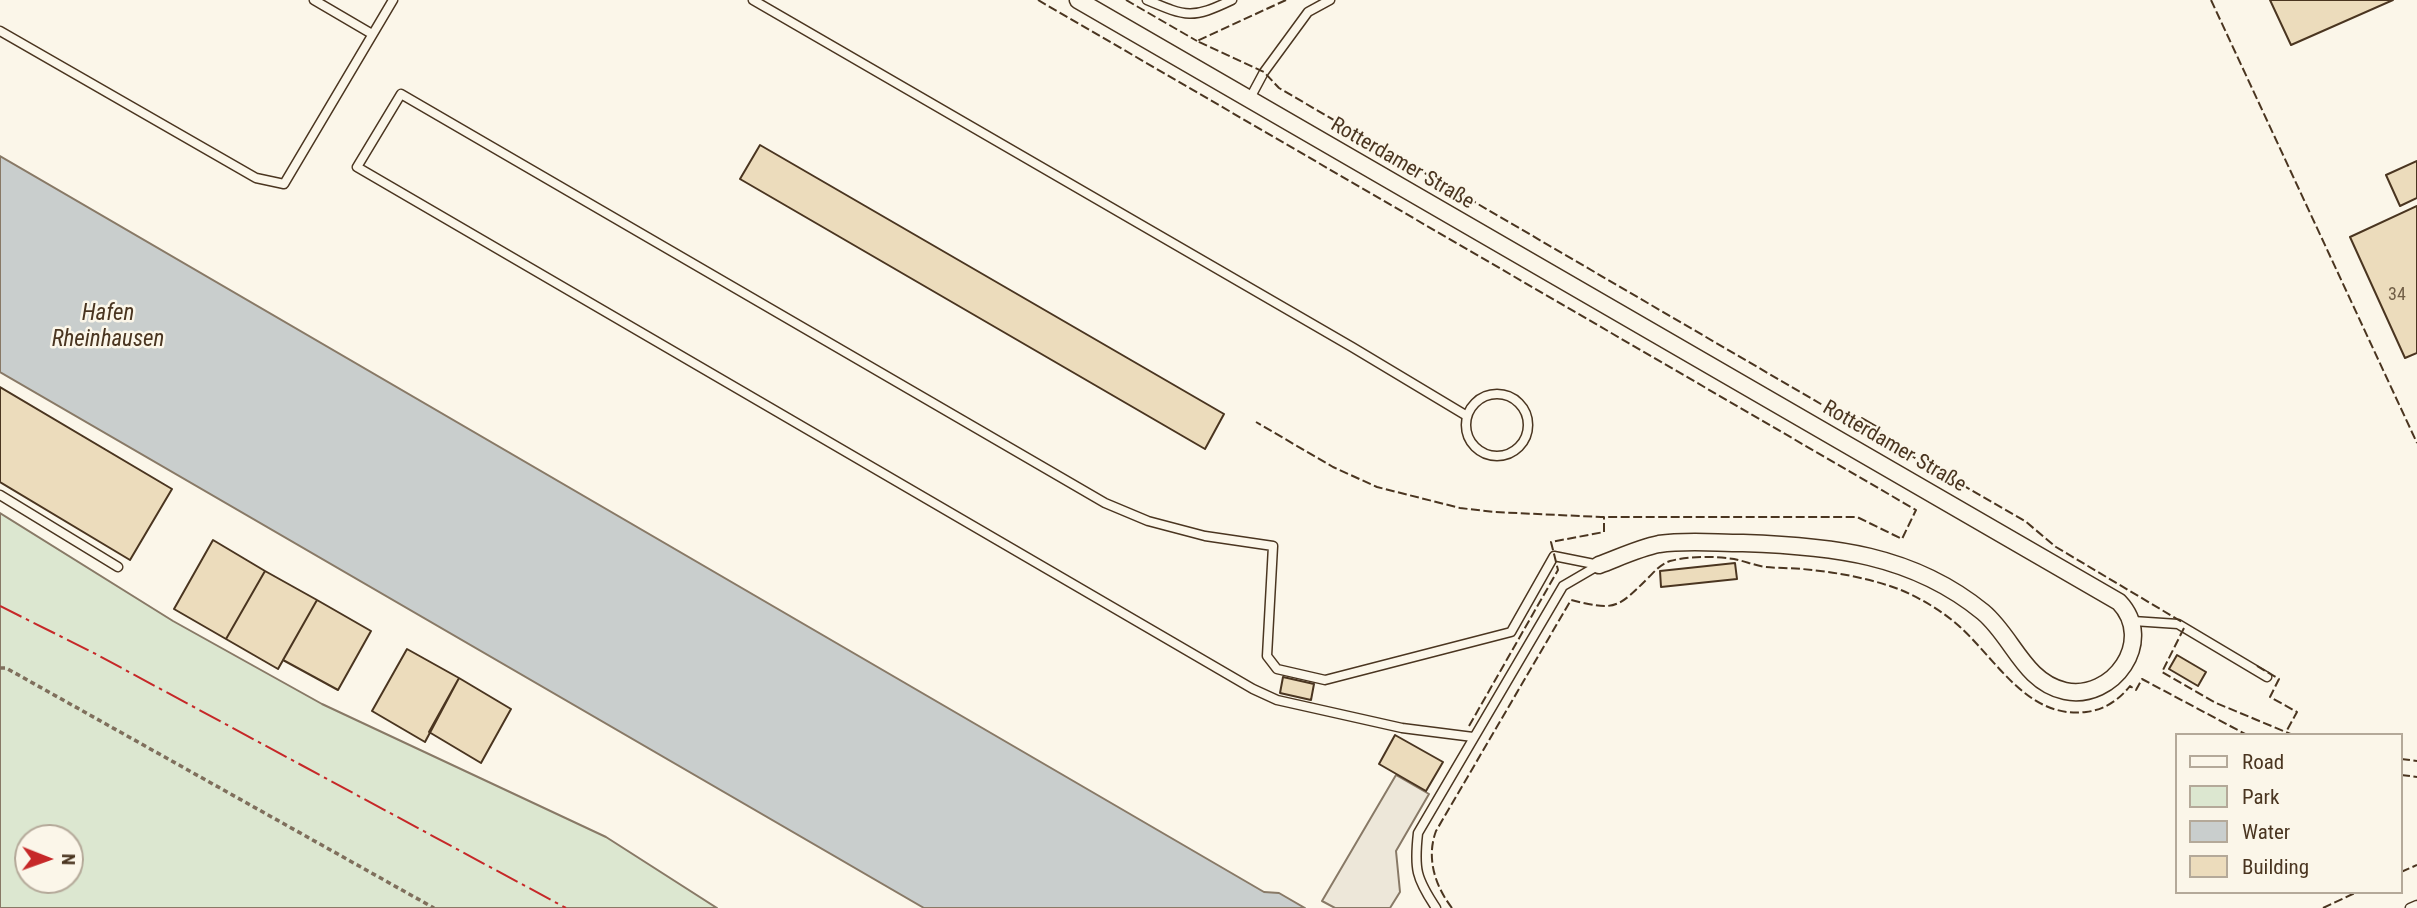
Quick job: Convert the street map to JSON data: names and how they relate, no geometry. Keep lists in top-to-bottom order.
{
  "streets": {
    "street": ["Rotterdamer Straße"]
  },
  "water": ["Hafen Rheinhausen"],
  "house_numbers": ["34"],
  "legend": [
    "Road",
    "Park",
    "Water",
    "Building"
  ],
  "north": "right"
}
